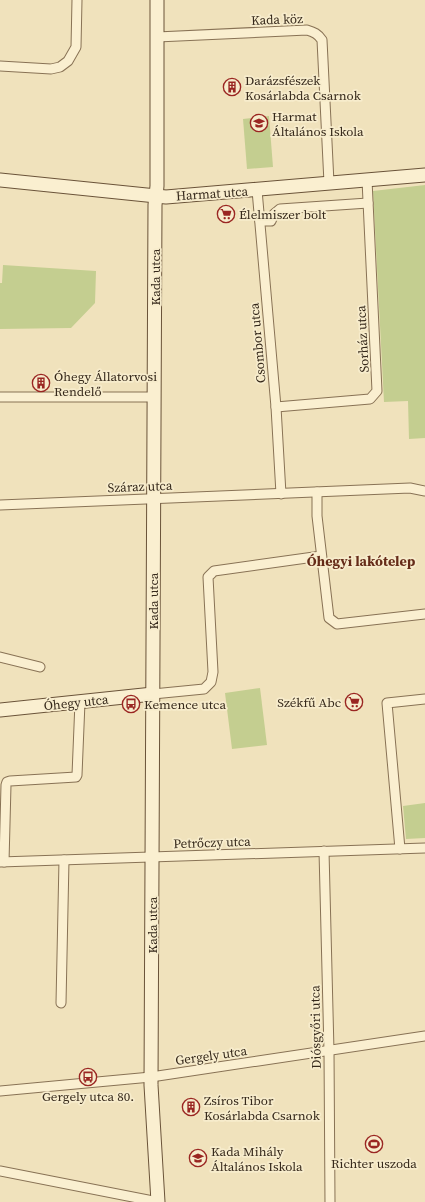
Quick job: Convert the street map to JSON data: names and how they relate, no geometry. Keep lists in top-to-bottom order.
{
  "streets": {
    "street": [
      "Kada köz",
      "Harmat utca",
      "Kada utca",
      "Sorház utca",
      "Csombor utca",
      "Száraz utca",
      "Óhegy utca",
      "Petrőczy utca",
      "Diósgyőri utca",
      "Gergely utca"
    ]
  },
  "crossings": [
    ["Kada köz", "Harmat utca"],
    ["Kada köz", "Kada utca"],
    ["Harmat utca", "Kada utca"],
    ["Harmat utca", "Sorház utca"],
    ["Harmat utca", "Csombor utca"],
    ["Kada utca", "Száraz utca"],
    ["Kada utca", "Óhegy utca"],
    ["Kada utca", "Petrőczy utca"],
    ["Kada utca", "Gergely utca"],
    ["Sorház utca", "Csombor utca"],
    ["Csombor utca", "Száraz utca"],
    ["Petrőczy utca", "Diósgyőri utca"],
    ["Diósgyőri utca", "Gergely utca"]
  ],
  "districts": ["Óhegyi lakótelep"],
  "places": {
    "building": ["Darázsfészek Kosárlabda Csarnok", "Óhegy Állatorvosi Rendelő", "Zsíros Tibor Kosárlabda Csarnok"],
    "school or university": ["Harmat Általános Iskola", "Kada Mihály Általános Iskola"],
    "supermarket": ["Élelmiszer bolt", "Székfű Abc"],
    "bus stop": ["Kemence utca", "Gergely utca 80."],
    "sports": ["Richter uszoda"]
  }
}
